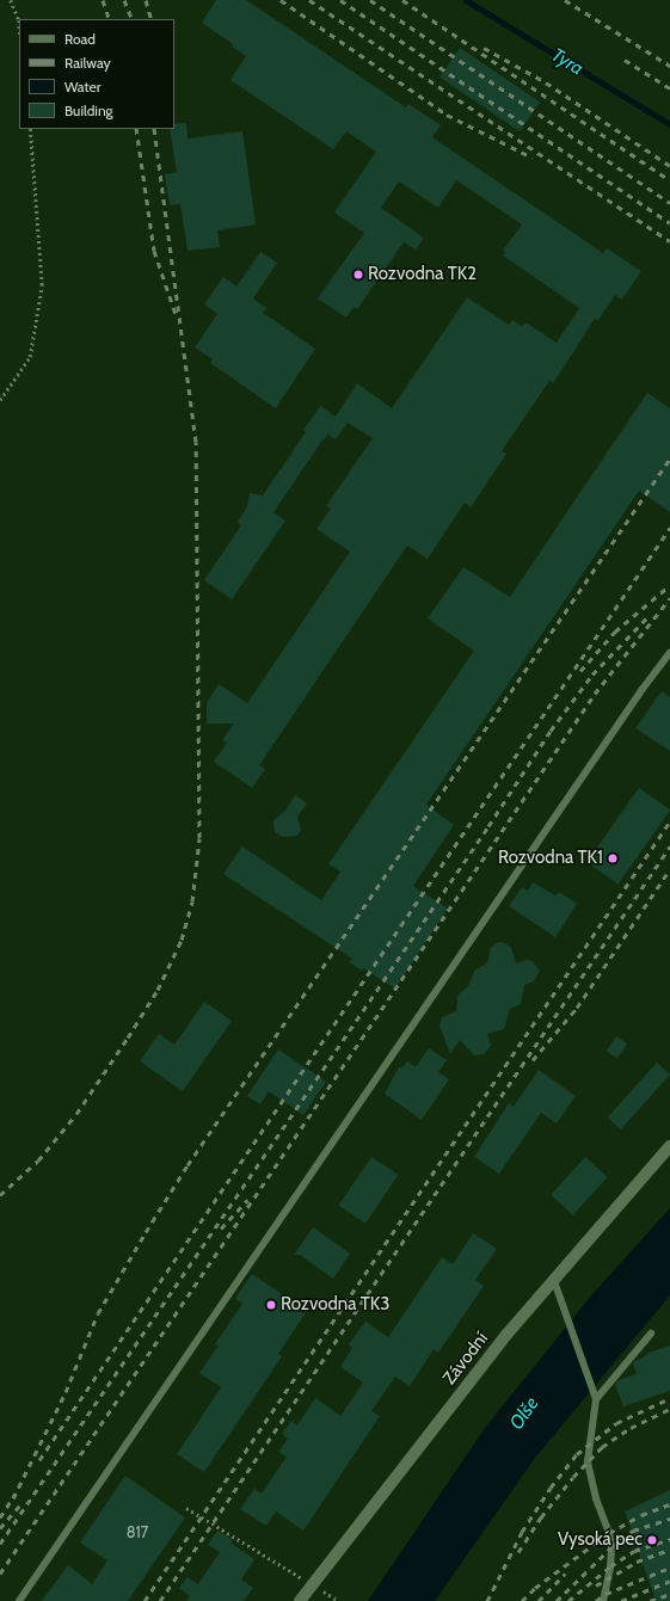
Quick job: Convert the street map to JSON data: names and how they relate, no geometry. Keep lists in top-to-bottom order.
{
  "streets": {
    "street": ["Závodní"]
  },
  "water": ["Tyra", "Olše"],
  "places": [
    "Rozvodna TK2",
    "Rozvodna TK1",
    "Rozvodna TK3",
    "Vysoká pec"
  ],
  "house_numbers": ["817"],
  "legend": [
    "Road",
    "Railway",
    "Water",
    "Building"
  ]
}
